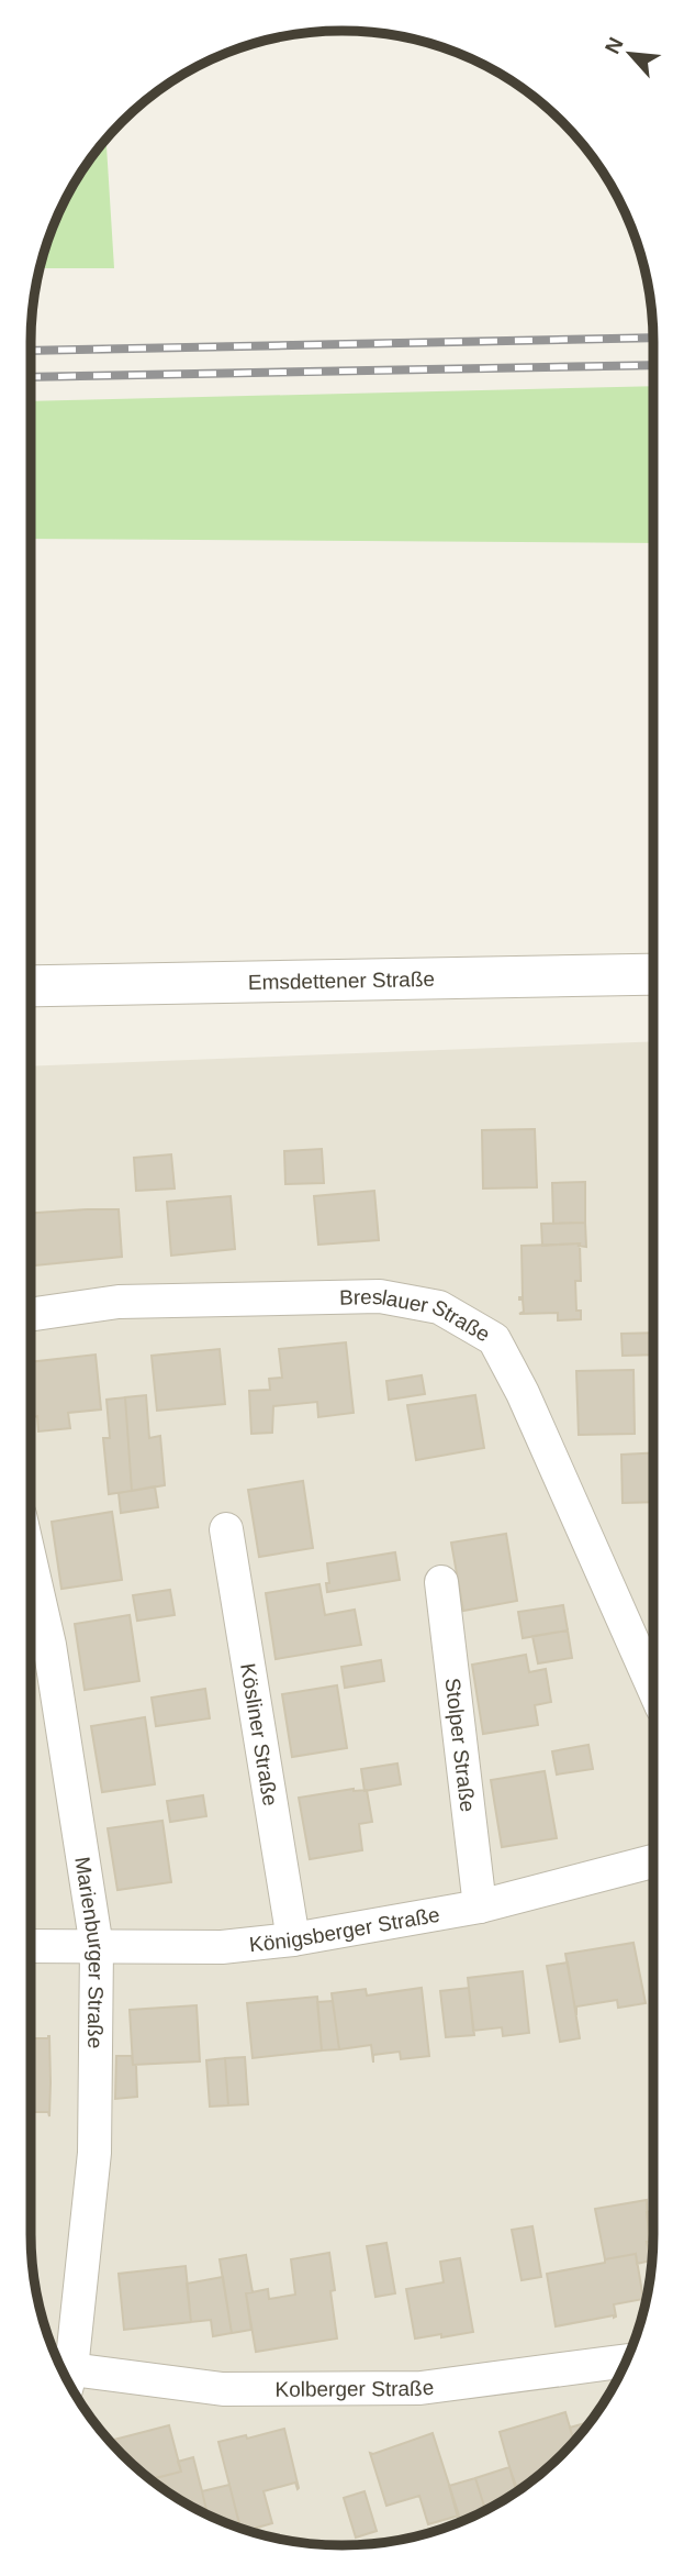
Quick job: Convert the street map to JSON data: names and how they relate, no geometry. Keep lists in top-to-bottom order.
{
  "streets": {
    "street": [
      "Emsdettener Straße",
      "Breslauer Straße",
      "Kösliner Straße",
      "Stolper Straße",
      "Königsberger Straße",
      "Marienburger Straße",
      "Kolberger Straße"
    ]
  },
  "crossings": [
    ["Kösliner Straße", "Königsberger Straße"],
    ["Stolper Straße", "Königsberger Straße"],
    ["Königsberger Straße", "Marienburger Straße"],
    ["Marienburger Straße", "Kolberger Straße"]
  ],
  "north": "top left"
}
